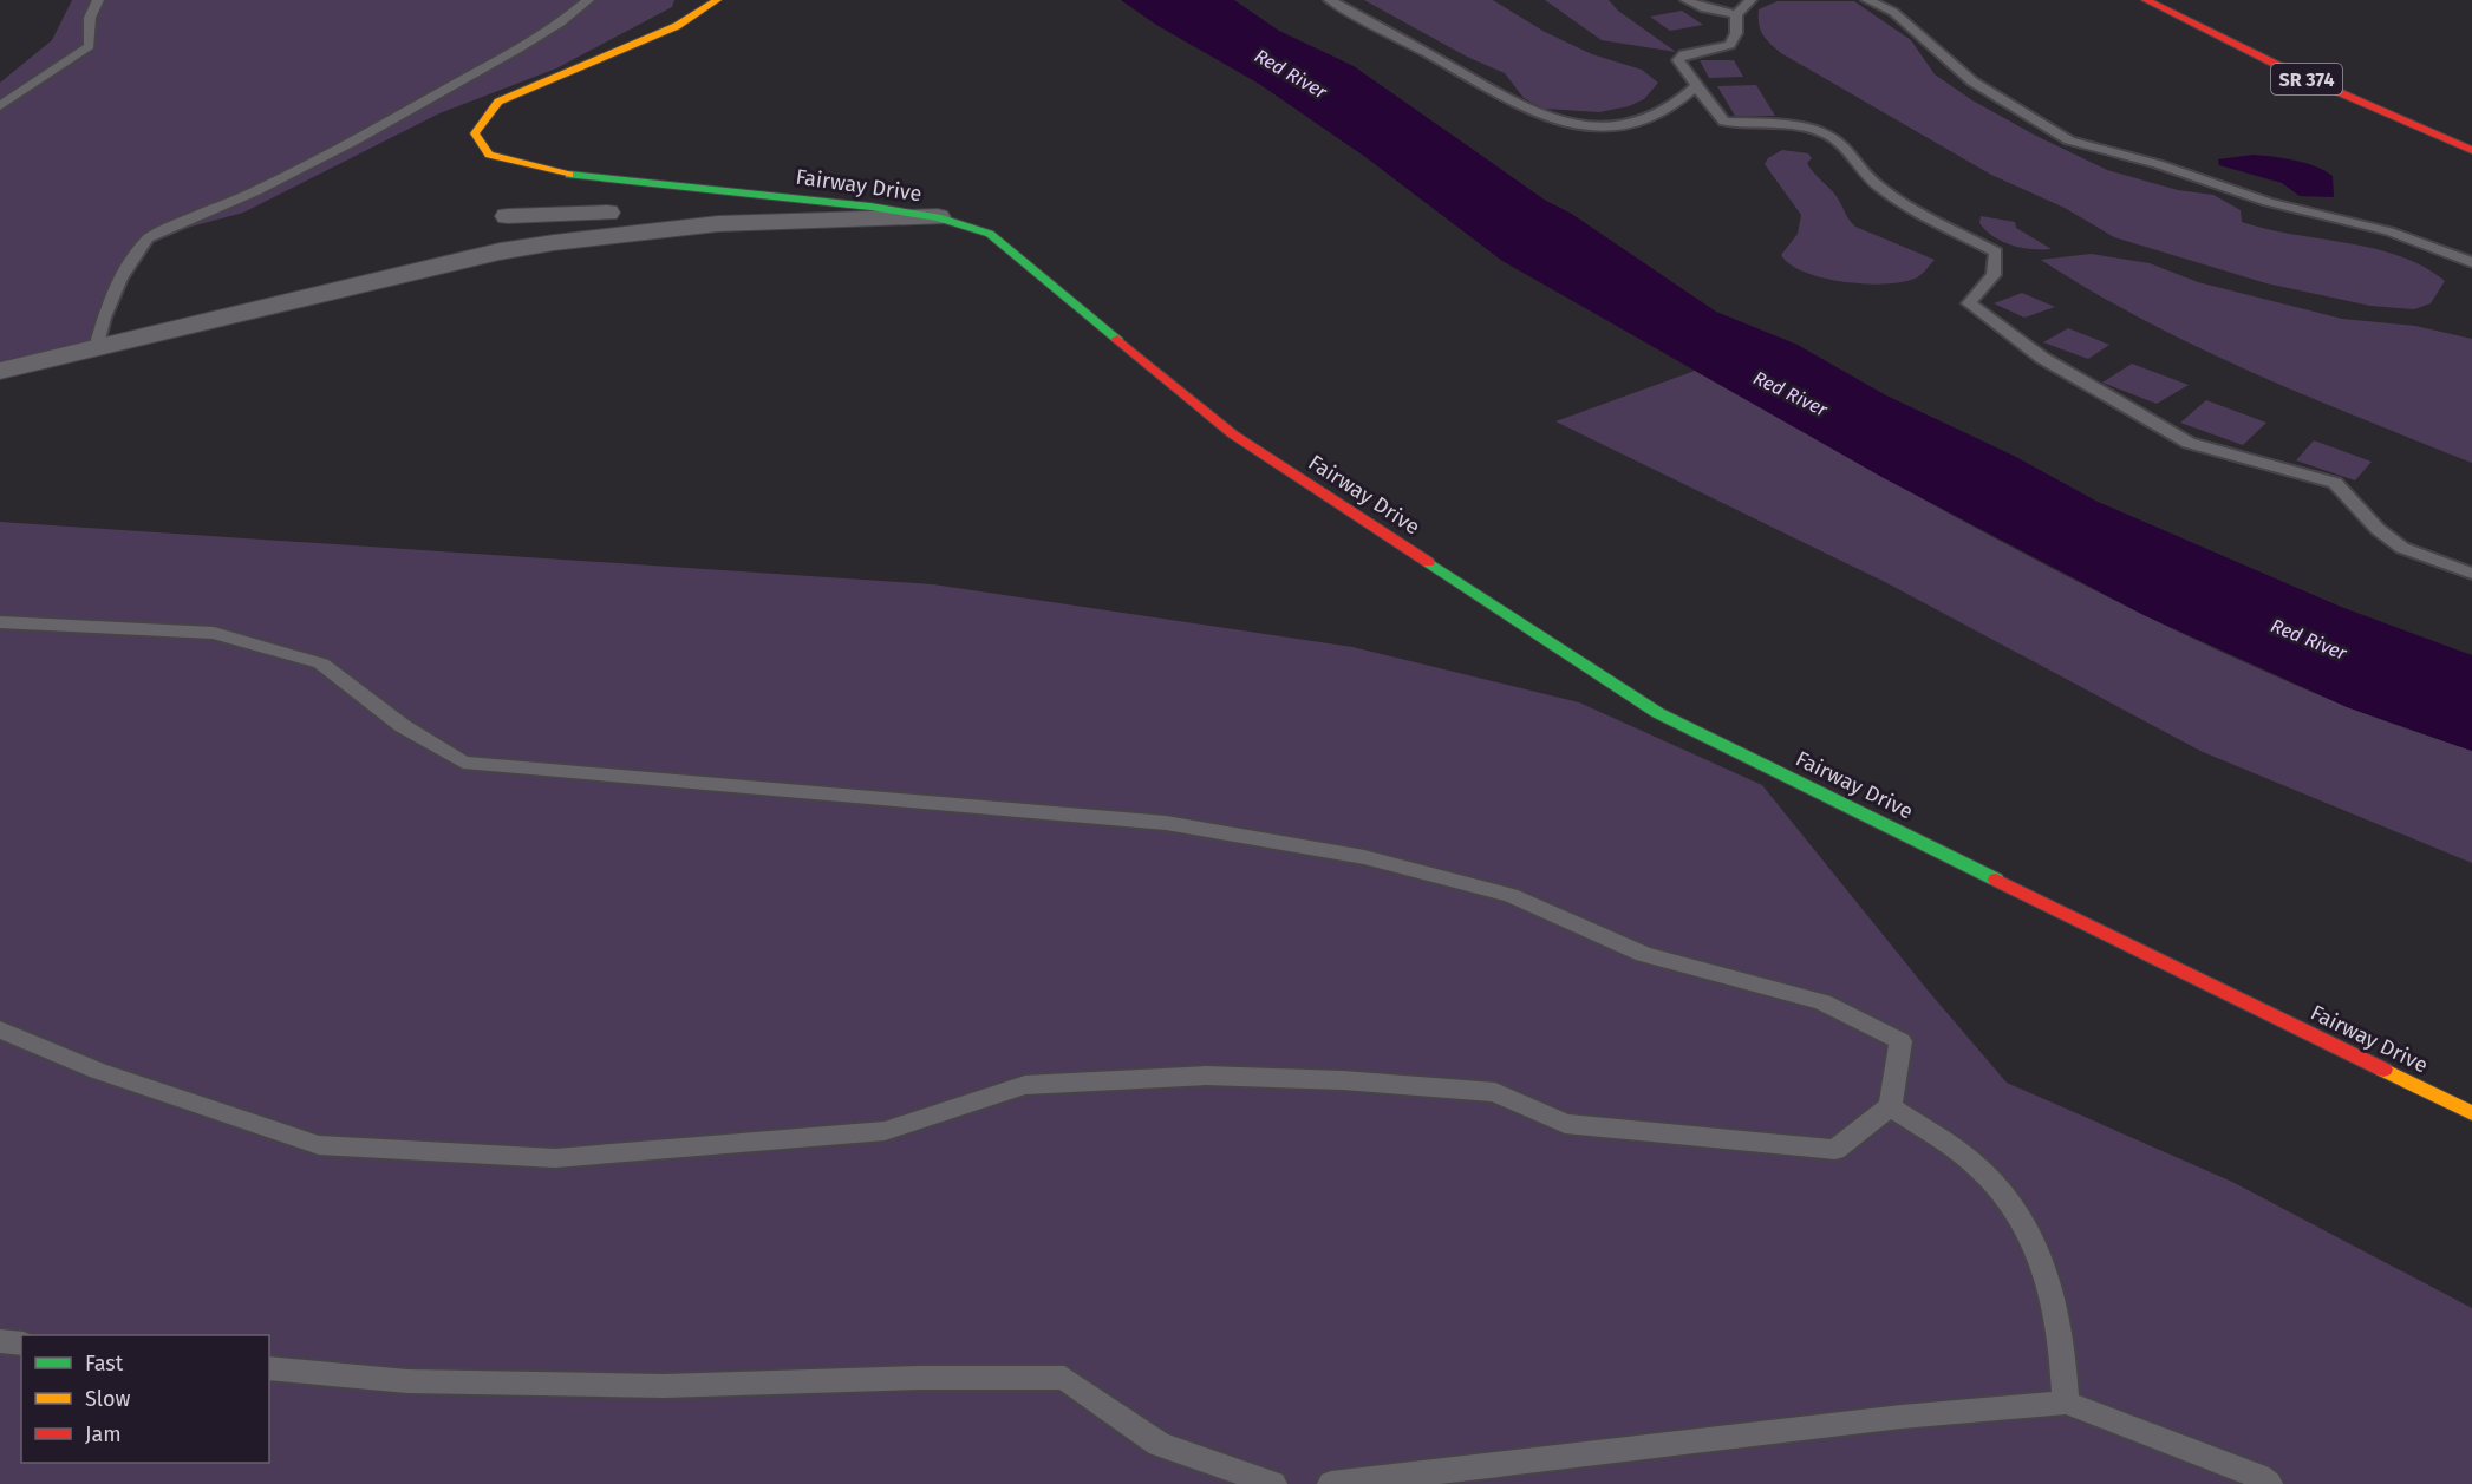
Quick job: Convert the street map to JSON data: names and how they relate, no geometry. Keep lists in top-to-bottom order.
{
  "streets": {
    "street": ["SR 374", "Fairway Drive"]
  },
  "water": ["Red River"],
  "legend": ["Fast", "Slow", "Jam"]
}
